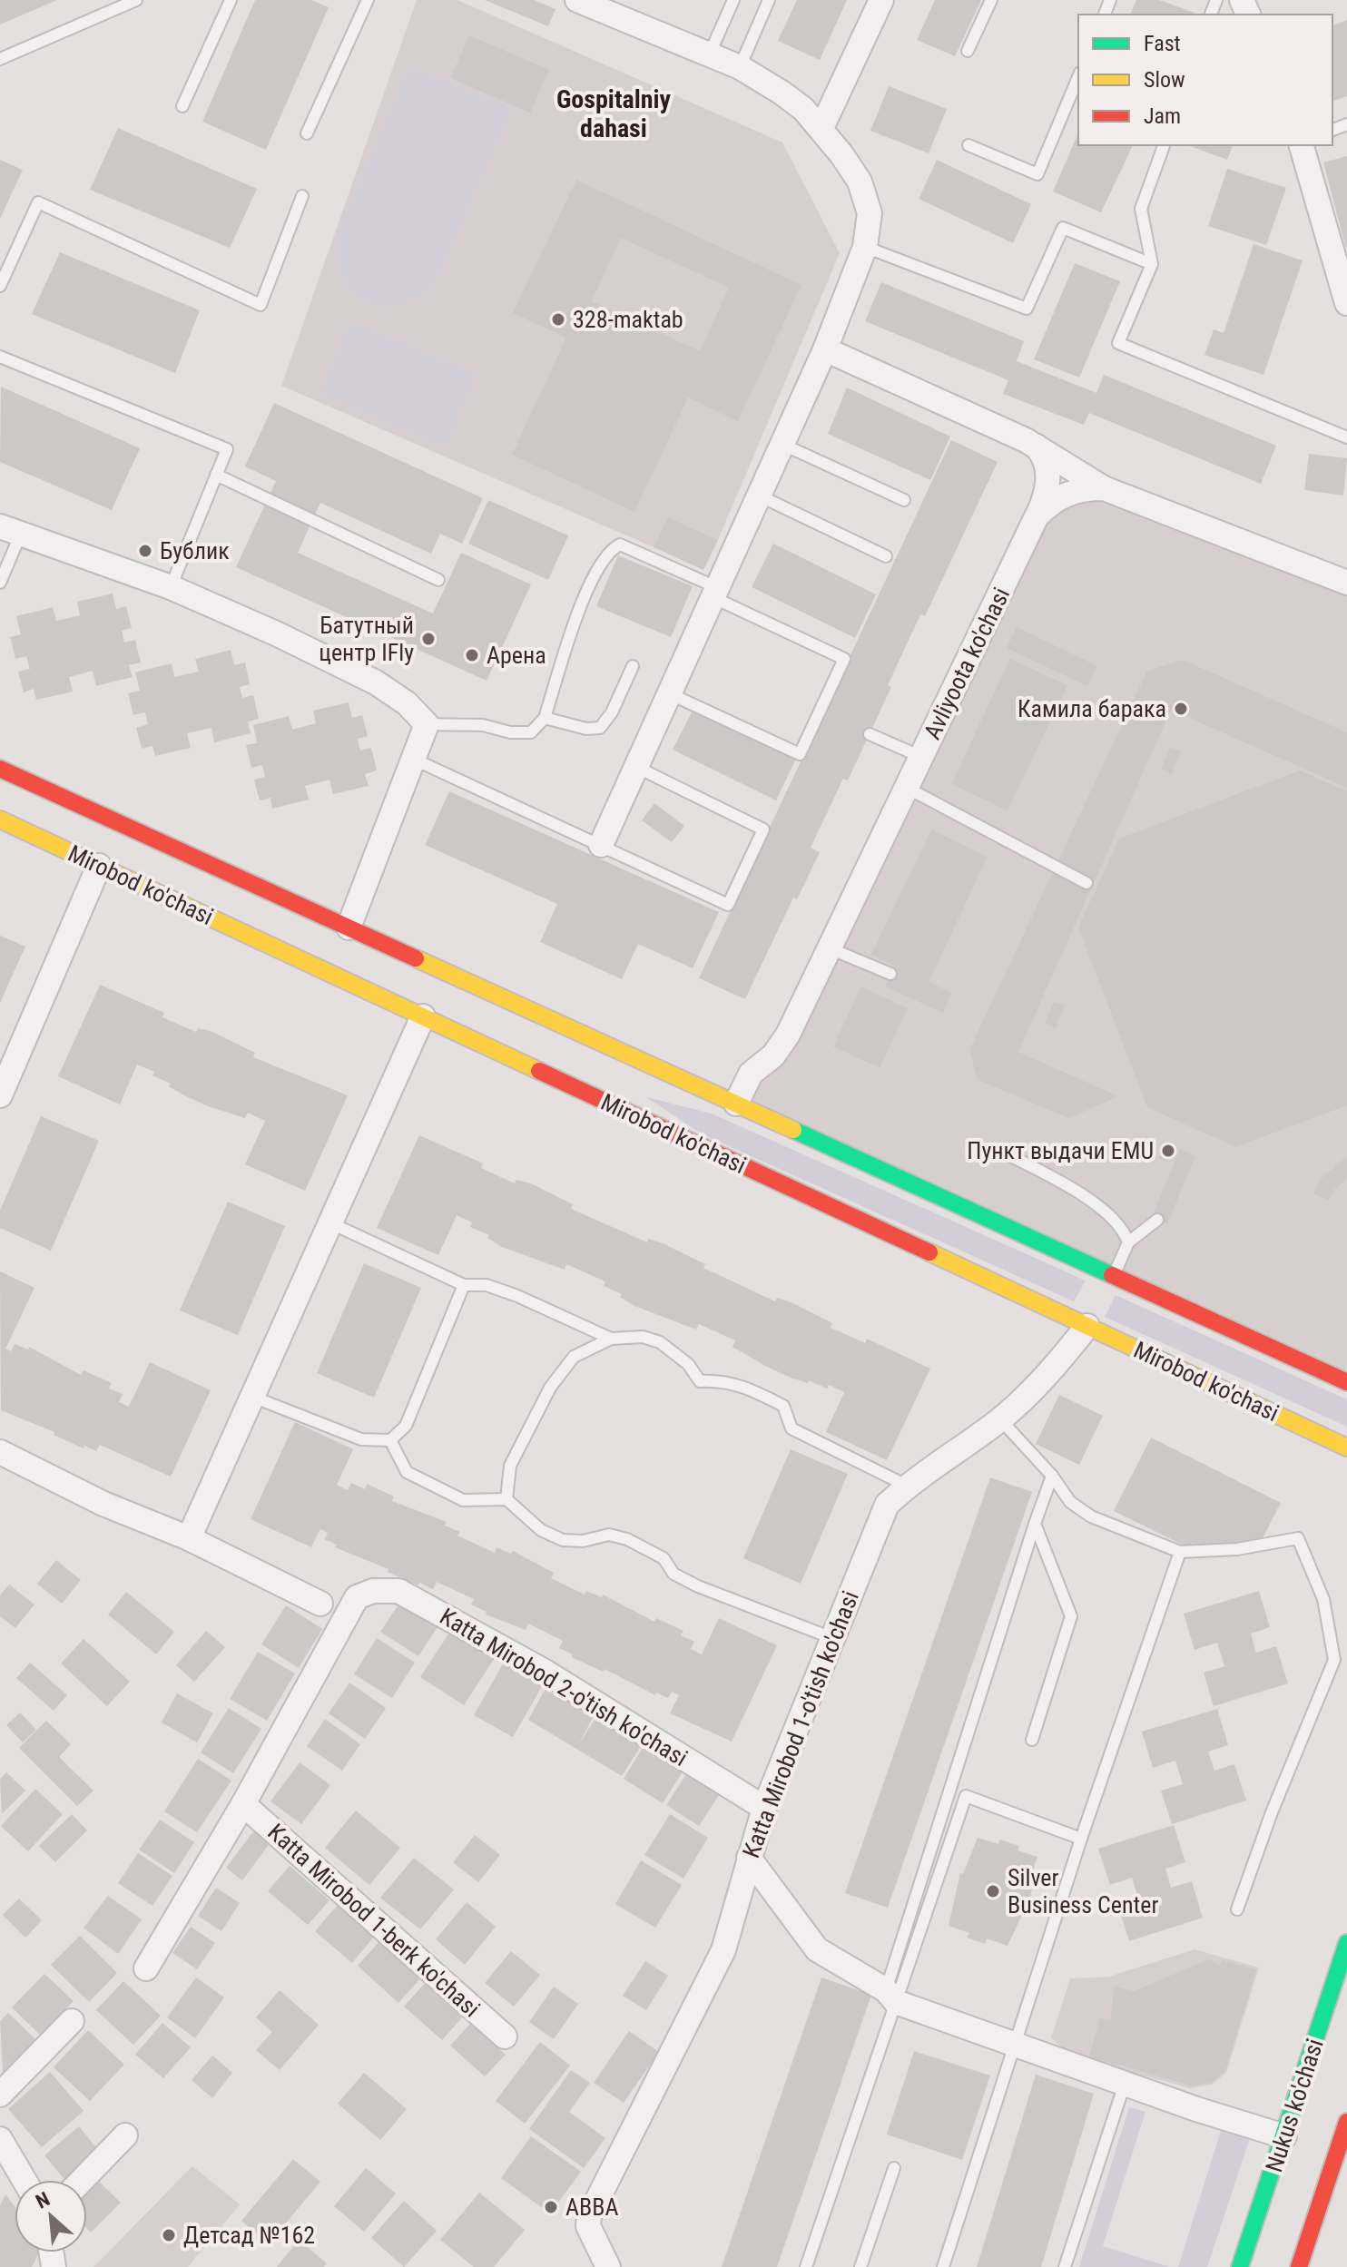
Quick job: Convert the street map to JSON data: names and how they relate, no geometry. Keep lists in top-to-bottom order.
{
  "streets": {
    "main road": ["Mirobod ko'chasi", "Nukus ko'chasi"],
    "street": [
      "Avliyoota ko'chasi",
      "Katta Mirobod 2-o'tish ko'chasi",
      "Katta Mirobod 1-o'tish ko'chasi",
      "Katta Mirobod 1-berk ko'chasi"
    ]
  },
  "crossings": [
    ["Avliyoota ko'chasi", "Mirobod ko'chasi"],
    ["Mirobod ko'chasi", "Katta Mirobod 1-o'tish ko'chasi"],
    ["Katta Mirobod 2-o'tish ko'chasi", "Katta Mirobod 1-o'tish ko'chasi"],
    ["Katta Mirobod 2-o'tish ko'chasi", "Katta Mirobod 1-berk ko'chasi"]
  ],
  "districts": ["Gospitalniy dahasi"],
  "places": [
    "328-maktab",
    "Бублик",
    "Батутный центр IFly",
    "Арена",
    "Камила барака",
    "Пункт выдачи EMU",
    "Silver Business Center",
    "ABBA",
    "Детсад №162"
  ],
  "legend": ["Fast", "Slow", "Jam"],
  "north": "top left"
}
